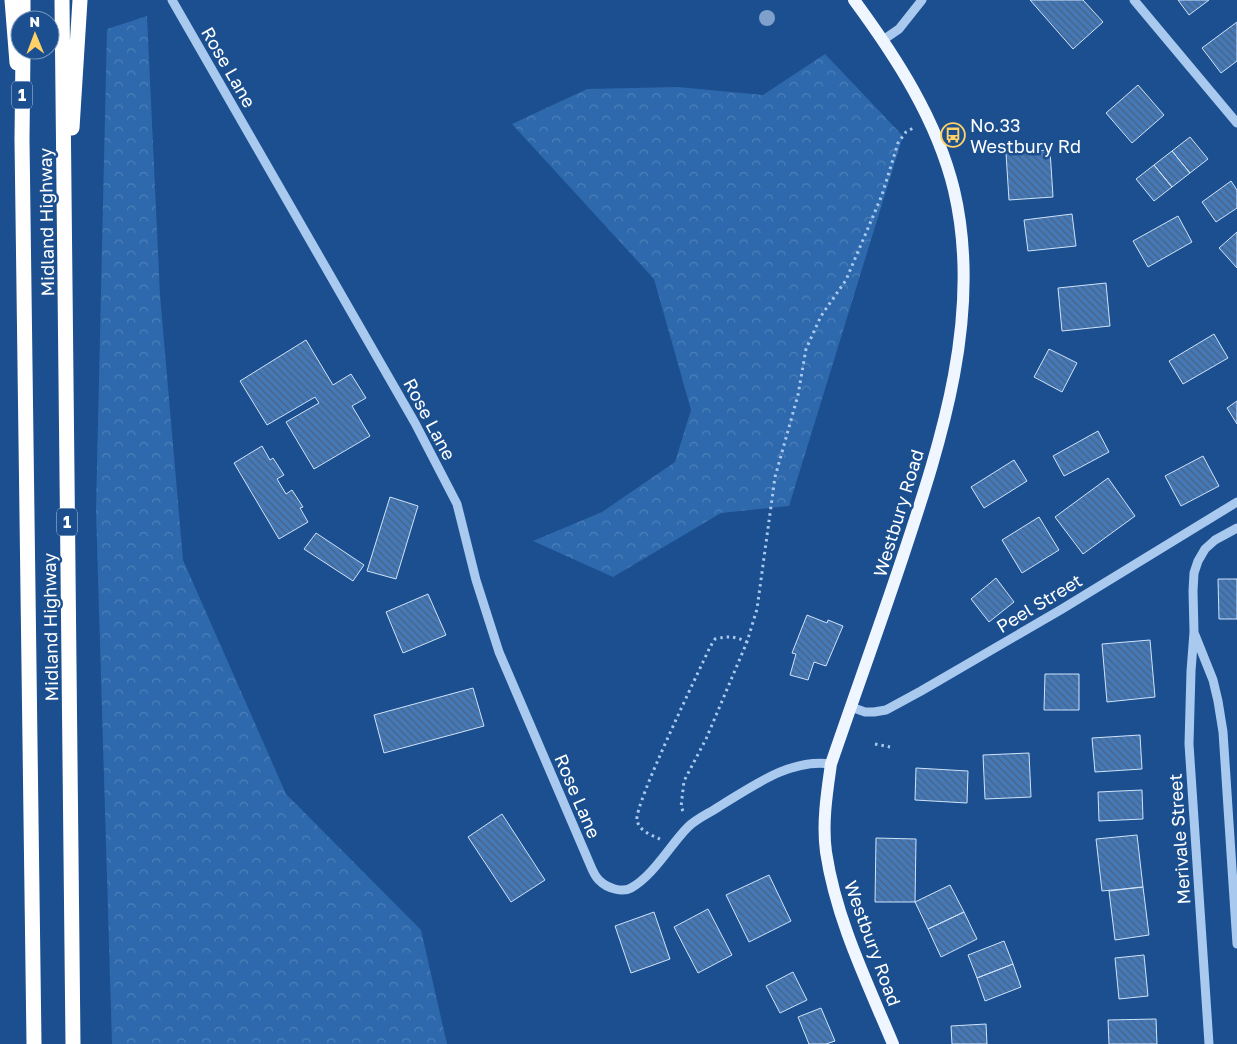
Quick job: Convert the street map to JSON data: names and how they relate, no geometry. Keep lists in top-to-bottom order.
{
  "streets": {
    "highway": ["1", "Midland Highway"],
    "main road": ["Westbury Road"],
    "street": ["Rose Lane", "Peel Street", "Merivale Street"]
  },
  "crossings": [
    ["Westbury Road", "Peel Street"]
  ],
  "places": {
    "bus stop": ["No.33 Westbury Rd"]
  },
  "north": "top"
}
